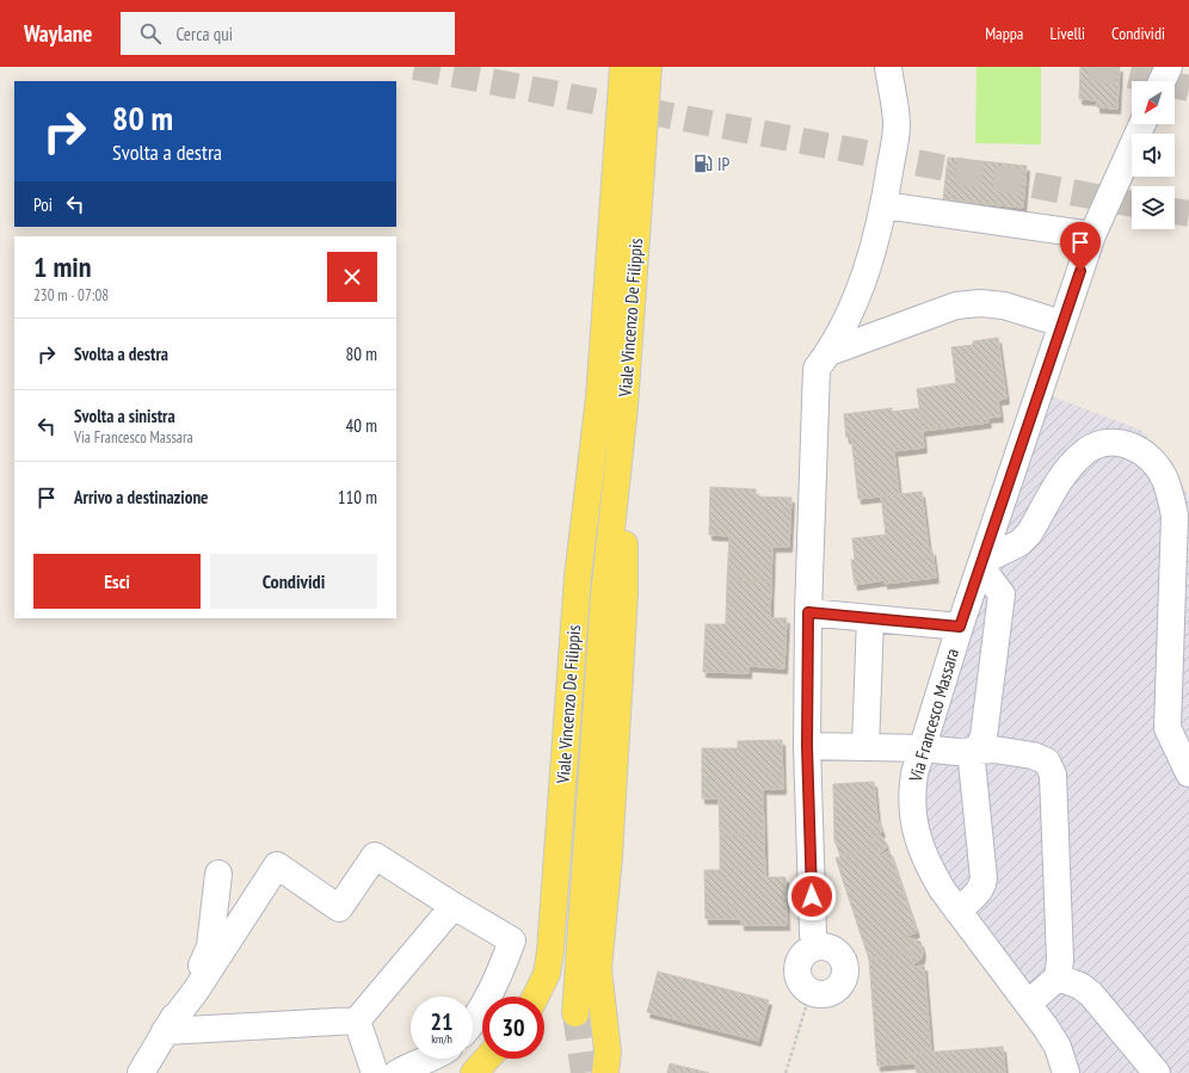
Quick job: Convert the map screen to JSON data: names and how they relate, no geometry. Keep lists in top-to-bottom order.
{
  "streets": {
    "main road": ["Viale Vincenzo De Filippis"],
    "street": ["Via Francesco Massara"]
  },
  "places": {
    "fuel station": ["IP"]
  },
  "north": "bottom left",
  "page": {
    "header": "Waylane",
    "search": "Cerca qui",
    "nav": ["Mappa", "Livelli", "Condividi"],
    "turn": ["80 m", "Svolta a destra"],
    "then": "Poi",
    "heading": ["1 min", "230 m · 07:08"],
    "list": [
      {
        "name": "Svolta a destra",
        "value": "80 m"
      },
      {
        "name": "Svolta a sinistra",
        "note": "Via Francesco Massara",
        "value": "40 m"
      },
      {
        "name": "Arrivo a destinazione",
        "value": "110 m"
      }
    ],
    "buttons": ["Esci", "Condividi"],
    "speed": "21 km/h",
    "limit": "30"
  }
}
